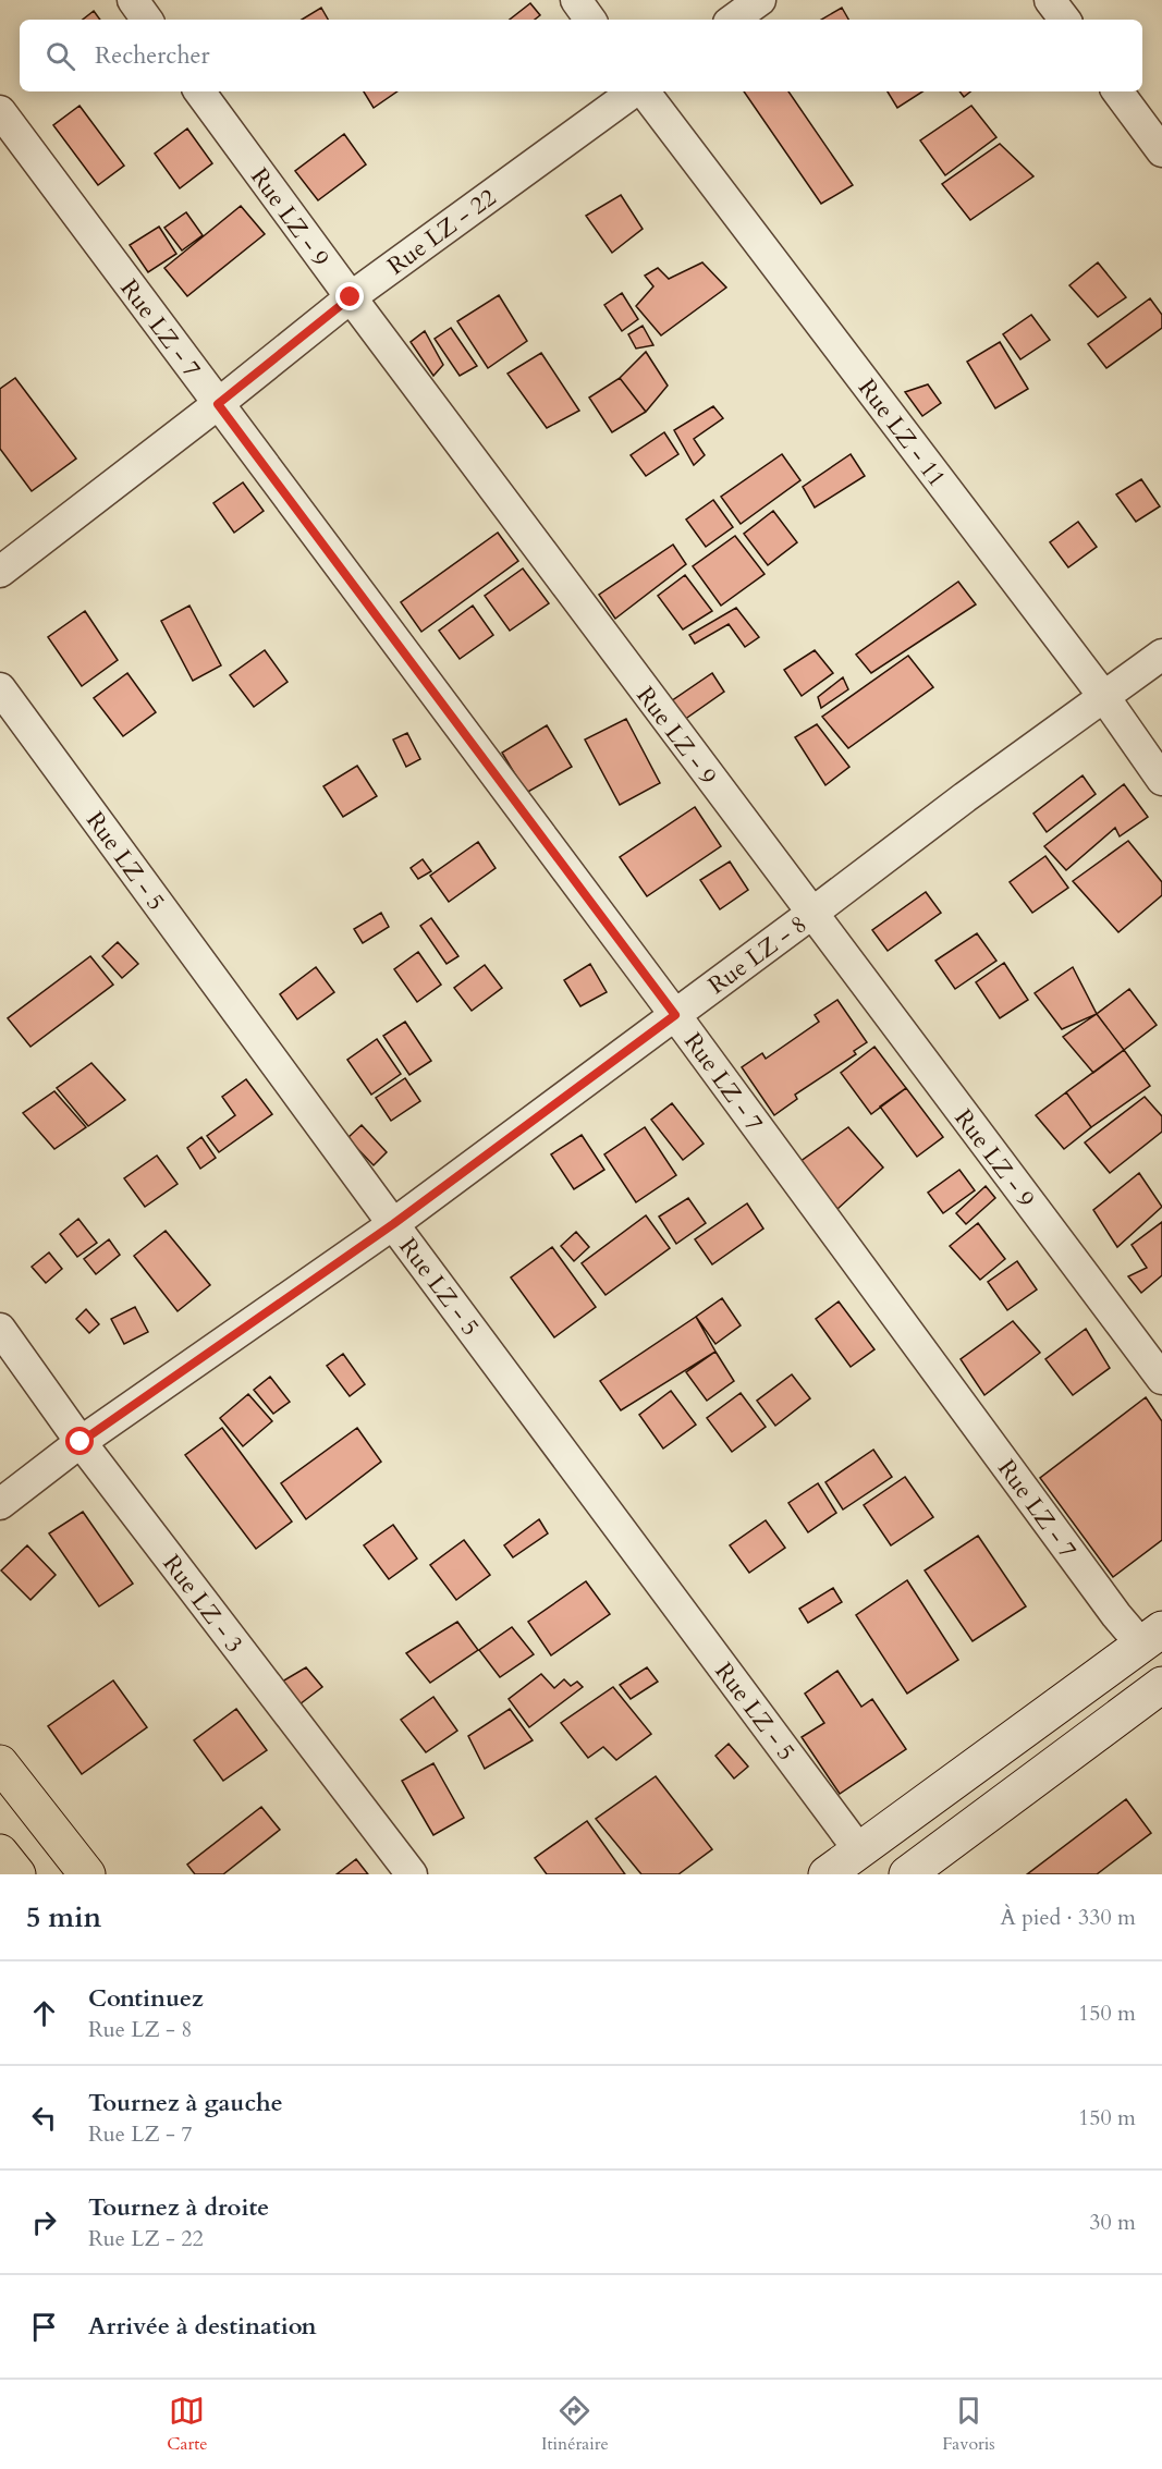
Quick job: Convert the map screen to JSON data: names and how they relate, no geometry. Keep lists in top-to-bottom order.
{
  "streets": {
    "street": [
      "Rue LZ - 9",
      "Rue LZ - 22",
      "Rue LZ - 7",
      "Rue LZ - 11",
      "Rue LZ - 5",
      "Rue LZ - 8",
      "Rue LZ - 3"
    ]
  },
  "crossings": [
    ["Rue LZ - 9", "Rue LZ - 22"],
    ["Rue LZ - 9", "Rue LZ - 8"],
    ["Rue LZ - 22", "Rue LZ - 7"],
    ["Rue LZ - 7", "Rue LZ - 8"],
    ["Rue LZ - 11", "Rue LZ - 8"],
    ["Rue LZ - 5", "Rue LZ - 8"],
    ["Rue LZ - 8", "Rue LZ - 3"]
  ],
  "page": {
    "search": "Rechercher",
    "heading": ["5 min", "À pied · 330 m"],
    "list": [
      ["Continuez", "Rue LZ - 8", "150 m"],
      ["Tournez à gauche", "Rue LZ - 7", "150 m"],
      ["Tournez à droite", "Rue LZ - 22", "30 m"],
      "Arrivée à destination"
    ],
    "nav": ["Carte", "Itinéraire", "Favoris"]
  }
}
